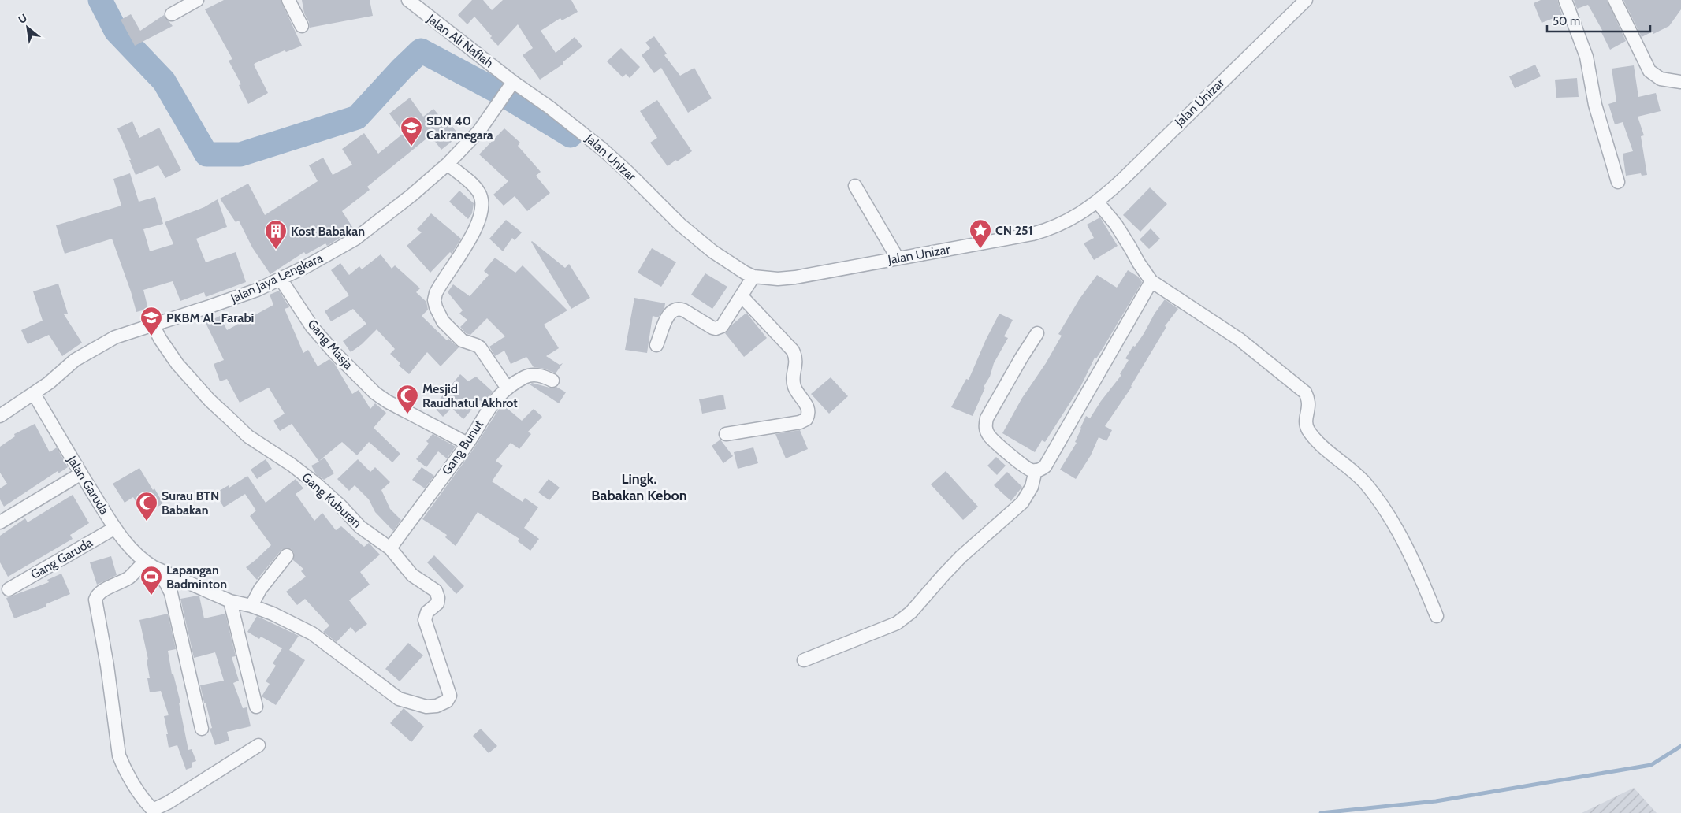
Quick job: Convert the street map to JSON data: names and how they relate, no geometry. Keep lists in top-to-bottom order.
{
  "streets": {
    "street": [
      "Jalan Ali Nafiah",
      "Jalan Unizar",
      "Jalan Jaya Lengkara",
      "Gang Masja",
      "Gang Bunut",
      "Jalan Garuda",
      "Gang Kuburan",
      "Gang Garuda"
    ]
  },
  "crossings": [
    ["Jalan Ali Nafiah", "Jalan Unizar"],
    ["Jalan Ali Nafiah", "Jalan Jaya Lengkara"],
    ["Jalan Unizar", "Jalan Jaya Lengkara"],
    ["Jalan Jaya Lengkara", "Gang Masja"],
    ["Jalan Jaya Lengkara", "Jalan Garuda"],
    ["Jalan Jaya Lengkara", "Gang Kuburan"],
    ["Gang Masja", "Gang Bunut"],
    ["Gang Bunut", "Gang Kuburan"],
    ["Jalan Garuda", "Gang Kuburan"],
    ["Jalan Garuda", "Gang Garuda"]
  ],
  "districts": ["Lingk. Babakan Kebon"],
  "places": {
    "school or university": ["SDN 40 Cakranegara", "PKBM Al_Farabi"],
    "place": ["CN 251"],
    "building": ["Kost Babakan"],
    "mosque": ["Mesjid Raudhatul Akhrot", "Surau BTN Babakan"],
    "sports": ["Lapangan Badminton"]
  },
  "scale_bar": "50 m",
  "north": "top left"
}
